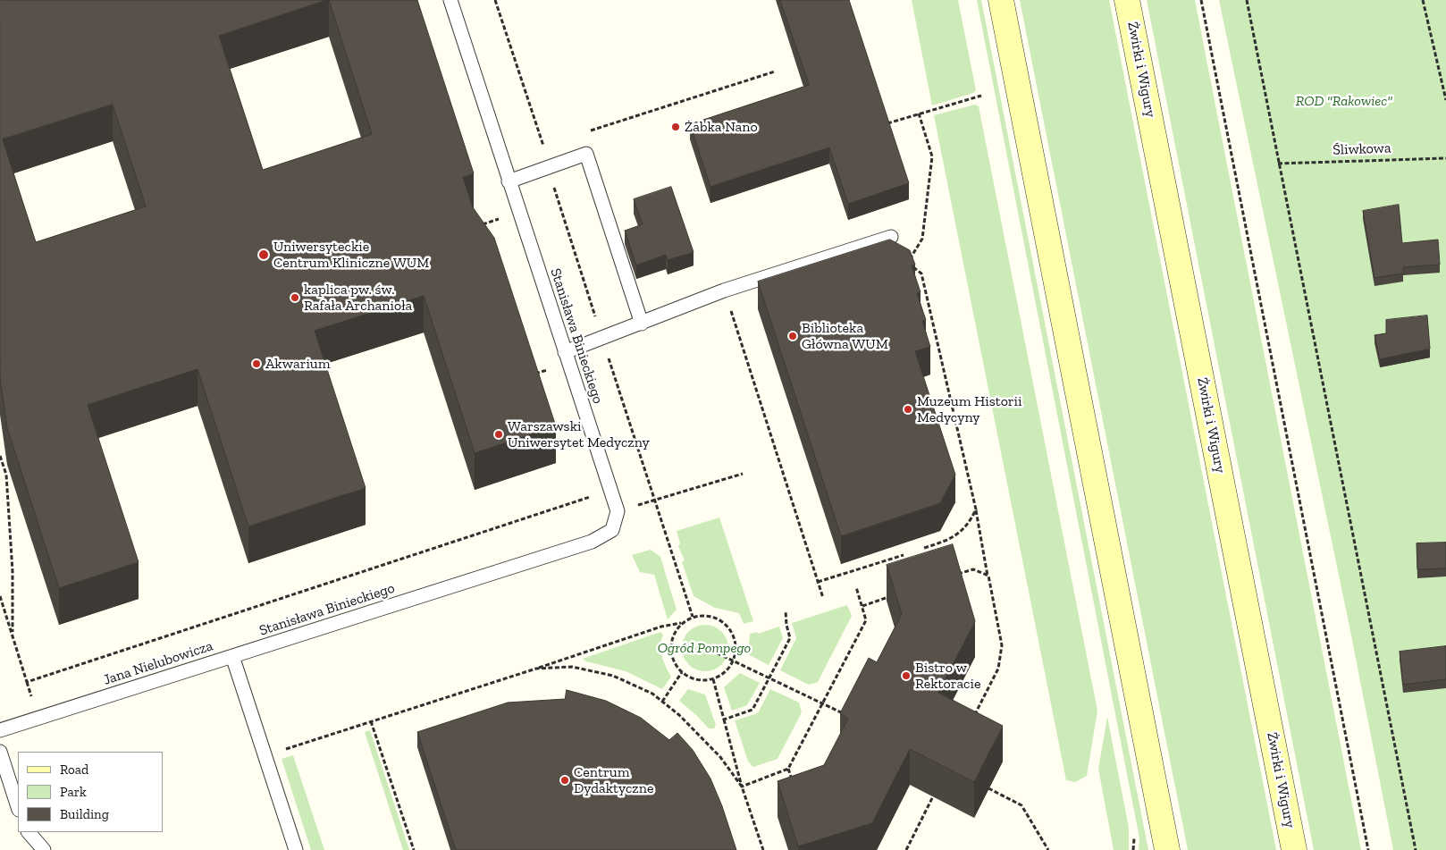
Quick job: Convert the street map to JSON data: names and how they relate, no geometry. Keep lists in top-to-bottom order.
{
  "streets": {
    "main road": ["Żwirki i Wigury"],
    "lane": ["Stanisława Binieckiego", "Jana Nielubowicza"],
    "path": ["Śliwkowa"]
  },
  "crossings": [
    ["Stanisława Binieckiego", "Jana Nielubowicza"]
  ],
  "parks": ["ROD \"Rakowiec\"", "Ogród Pompego"],
  "places": [
    "Żabka Nano",
    "Uniwersyteckie Centrum Kliniczne WUM",
    "kaplica pw. św. Rafała Archanioła",
    "Biblioteka Główna WUM",
    "Akwarium",
    "Muzeum Historii Medycyny",
    "Warszawski Uniwersytet Medyczny",
    "Bistro w Rektoracie",
    "Centrum Dydaktyczne"
  ],
  "legend": ["Road", "Park", "Building"]
}
